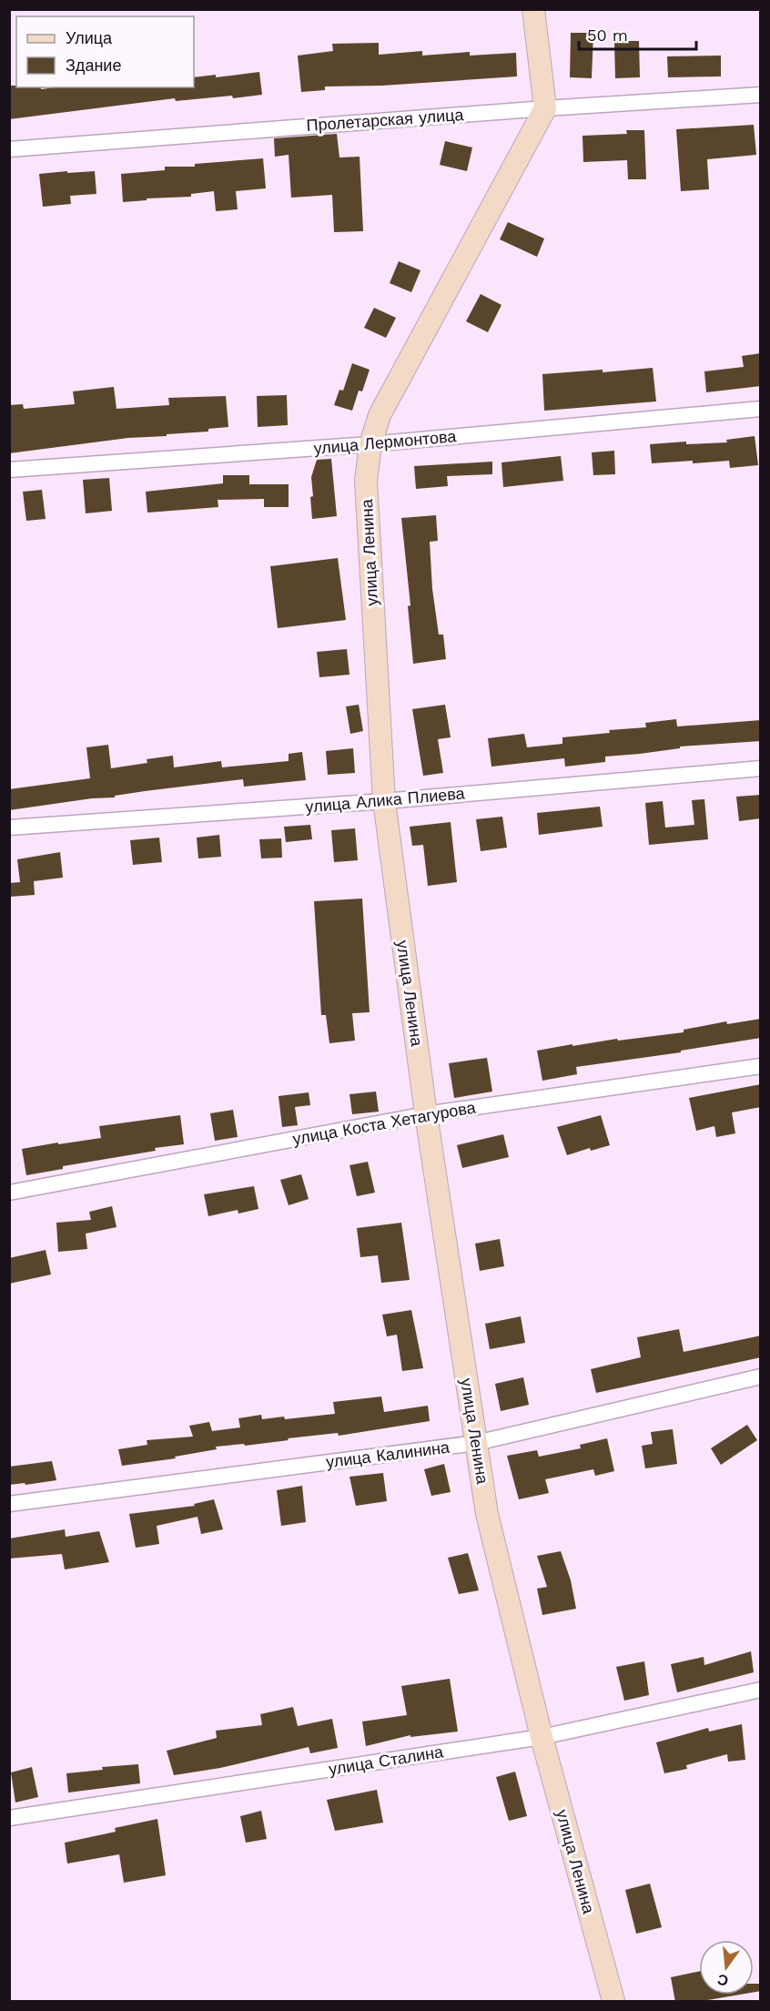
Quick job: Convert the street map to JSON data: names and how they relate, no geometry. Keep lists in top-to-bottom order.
{
  "streets": {
    "street": [
      "Пролетарская улица",
      "улица Лермонтова",
      "улица Ленина",
      "улица Алика Плиева",
      "улица Коста Хетагурова",
      "улица Калинина",
      "улица Сталина"
    ]
  },
  "crossings": [
    ["Пролетарская улица", "улица Ленина"],
    ["улица Лермонтова", "улица Ленина"],
    ["улица Ленина", "улица Алика Плиева"],
    ["улица Ленина", "улица Коста Хетагурова"],
    ["улица Ленина", "улица Калинина"],
    ["улица Ленина", "улица Сталина"]
  ],
  "legend": ["Улица", "Здание"],
  "scale_bar": "50 m",
  "north": "bottom"
}
